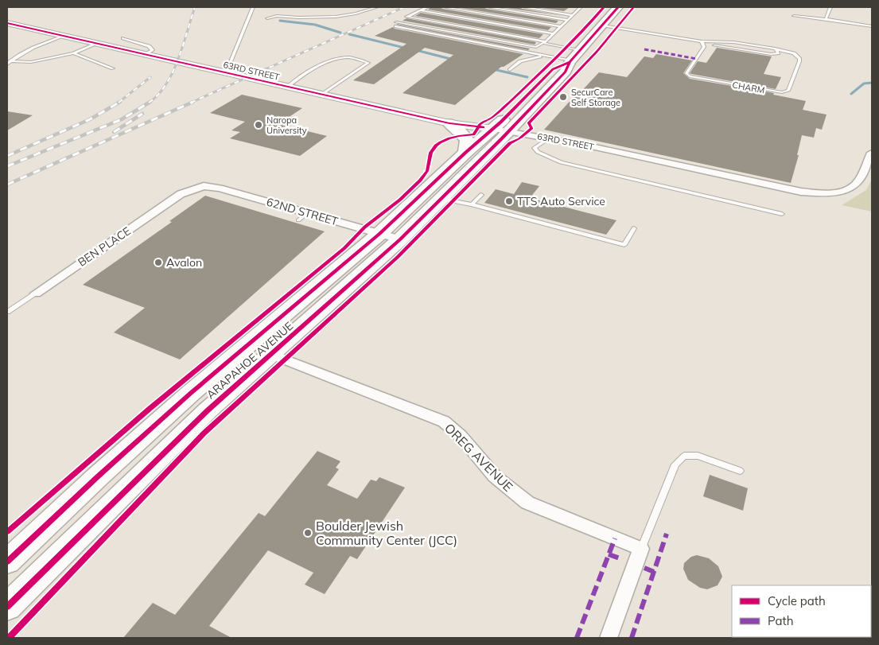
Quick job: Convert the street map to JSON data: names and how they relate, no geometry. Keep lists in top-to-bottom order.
{
  "streets": {
    "main road": ["ARAPAHOE AVENUE"],
    "street": [
      "63RD STREET",
      "62ND STREET",
      "BEN PLACE",
      "OREG AVENUE"
    ],
    "lane": ["CHARM"]
  },
  "crossings": [
    ["63RD STREET", "ARAPAHOE AVENUE"],
    ["62ND STREET", "BEN PLACE"],
    ["62ND STREET", "ARAPAHOE AVENUE"],
    ["ARAPAHOE AVENUE", "OREG AVENUE"]
  ],
  "places": [
    "SecurCare Self Storage",
    "Naropa University",
    "TTS Auto Service",
    "Avalon",
    "Boulder Jewish Community Center (JCC)"
  ],
  "legend": ["Cycle path", "Path"]
}
